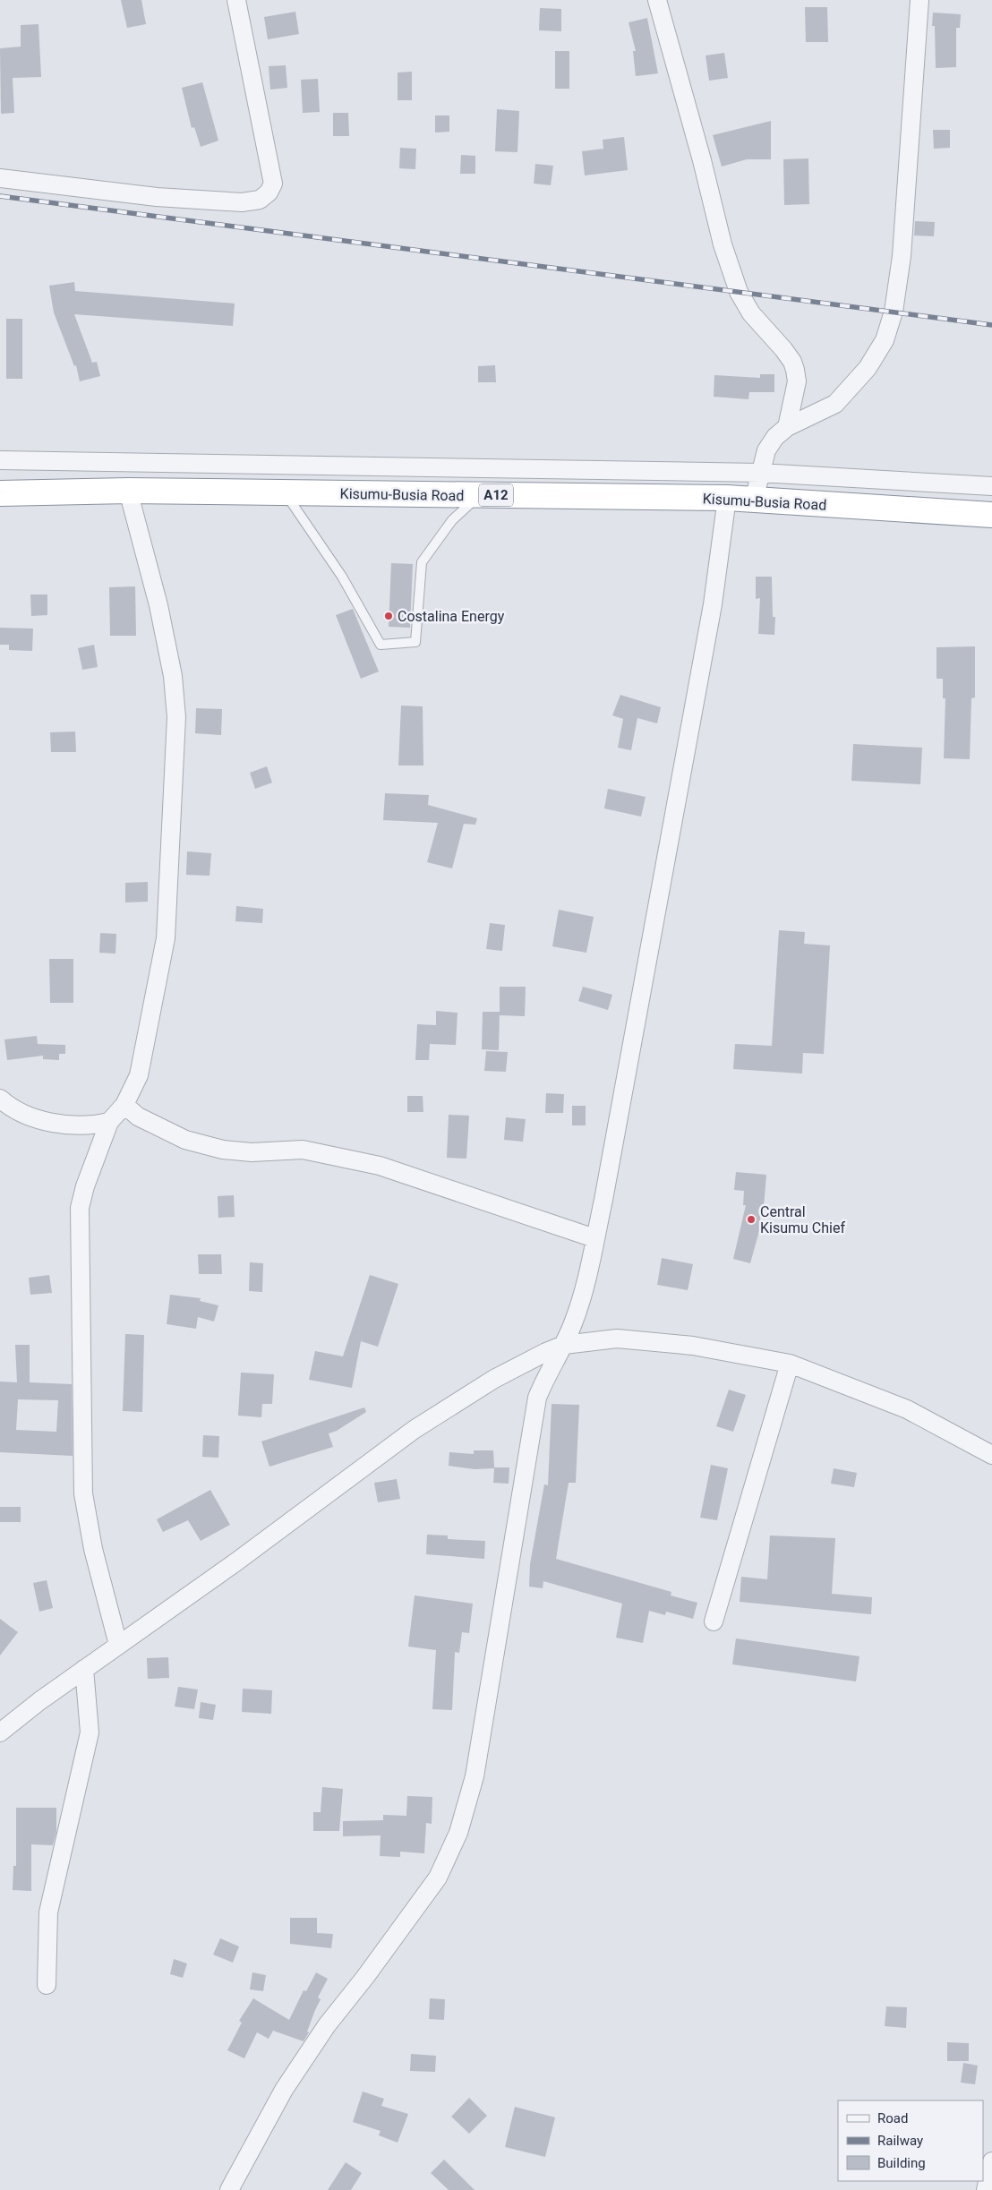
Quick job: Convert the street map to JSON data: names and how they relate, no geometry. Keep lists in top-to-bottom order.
{
  "streets": {
    "highway": ["Kisumu-Busia Road", "A12"]
  },
  "places": ["Costalina Energy", "Central Kisumu Chief"],
  "legend": ["Road", "Railway", "Building"]
}
